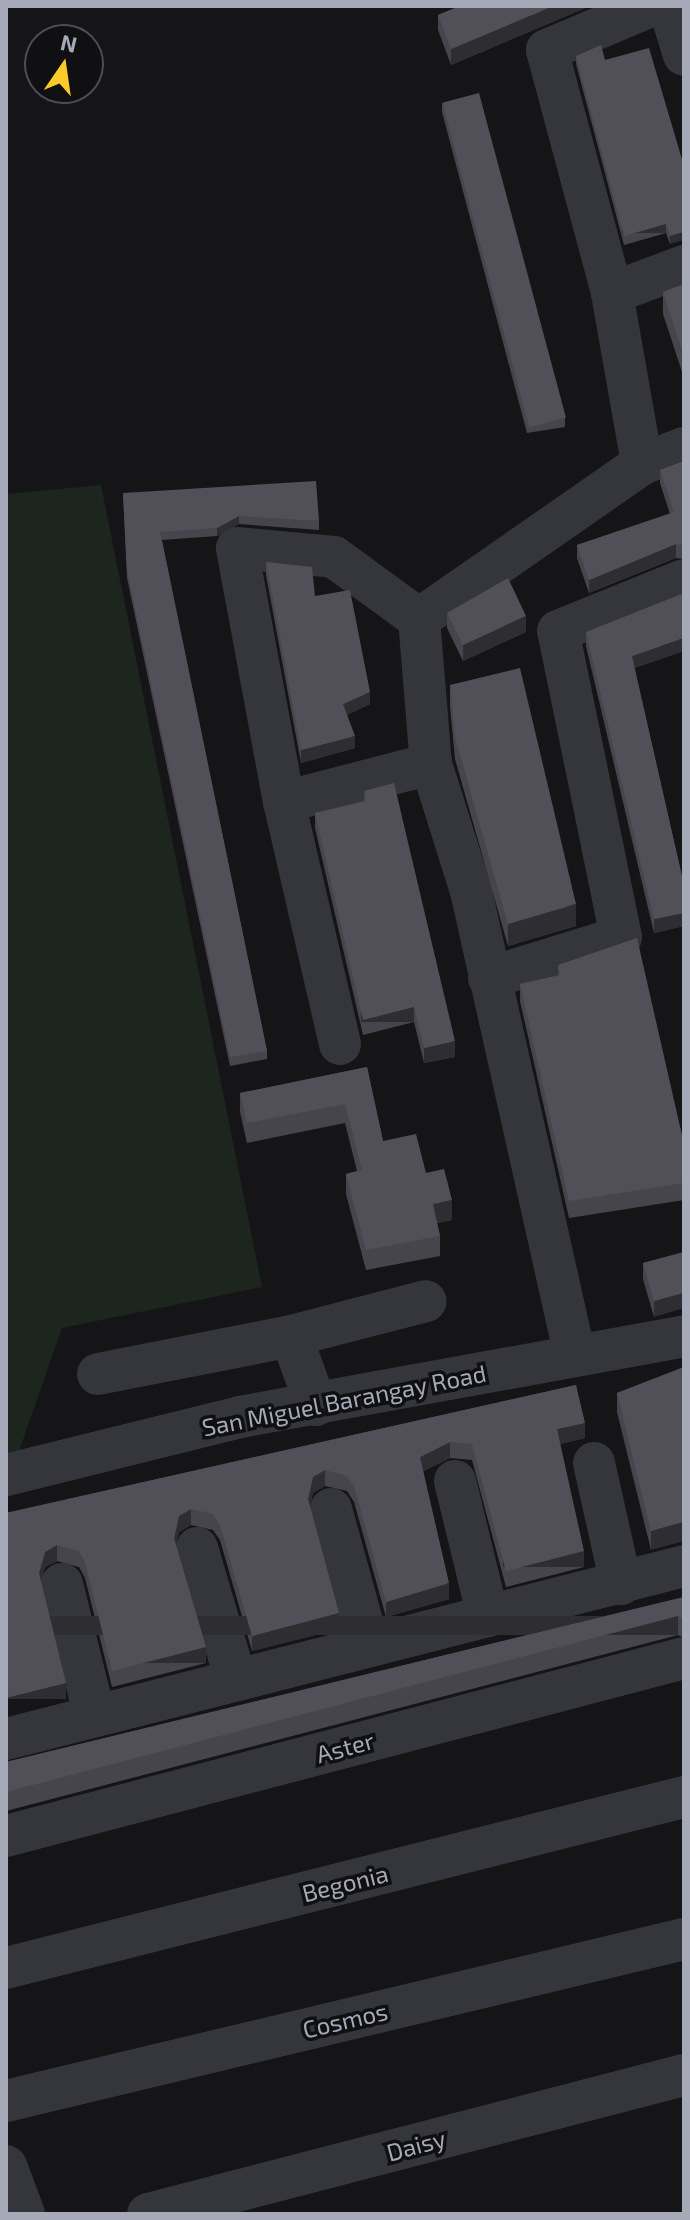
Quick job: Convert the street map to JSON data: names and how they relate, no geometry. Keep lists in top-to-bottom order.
{
  "streets": {
    "street": [
      "San Miguel Barangay Road",
      "Aster",
      "Begonia",
      "Cosmos",
      "Daisy"
    ]
  },
  "north": "top"
}
